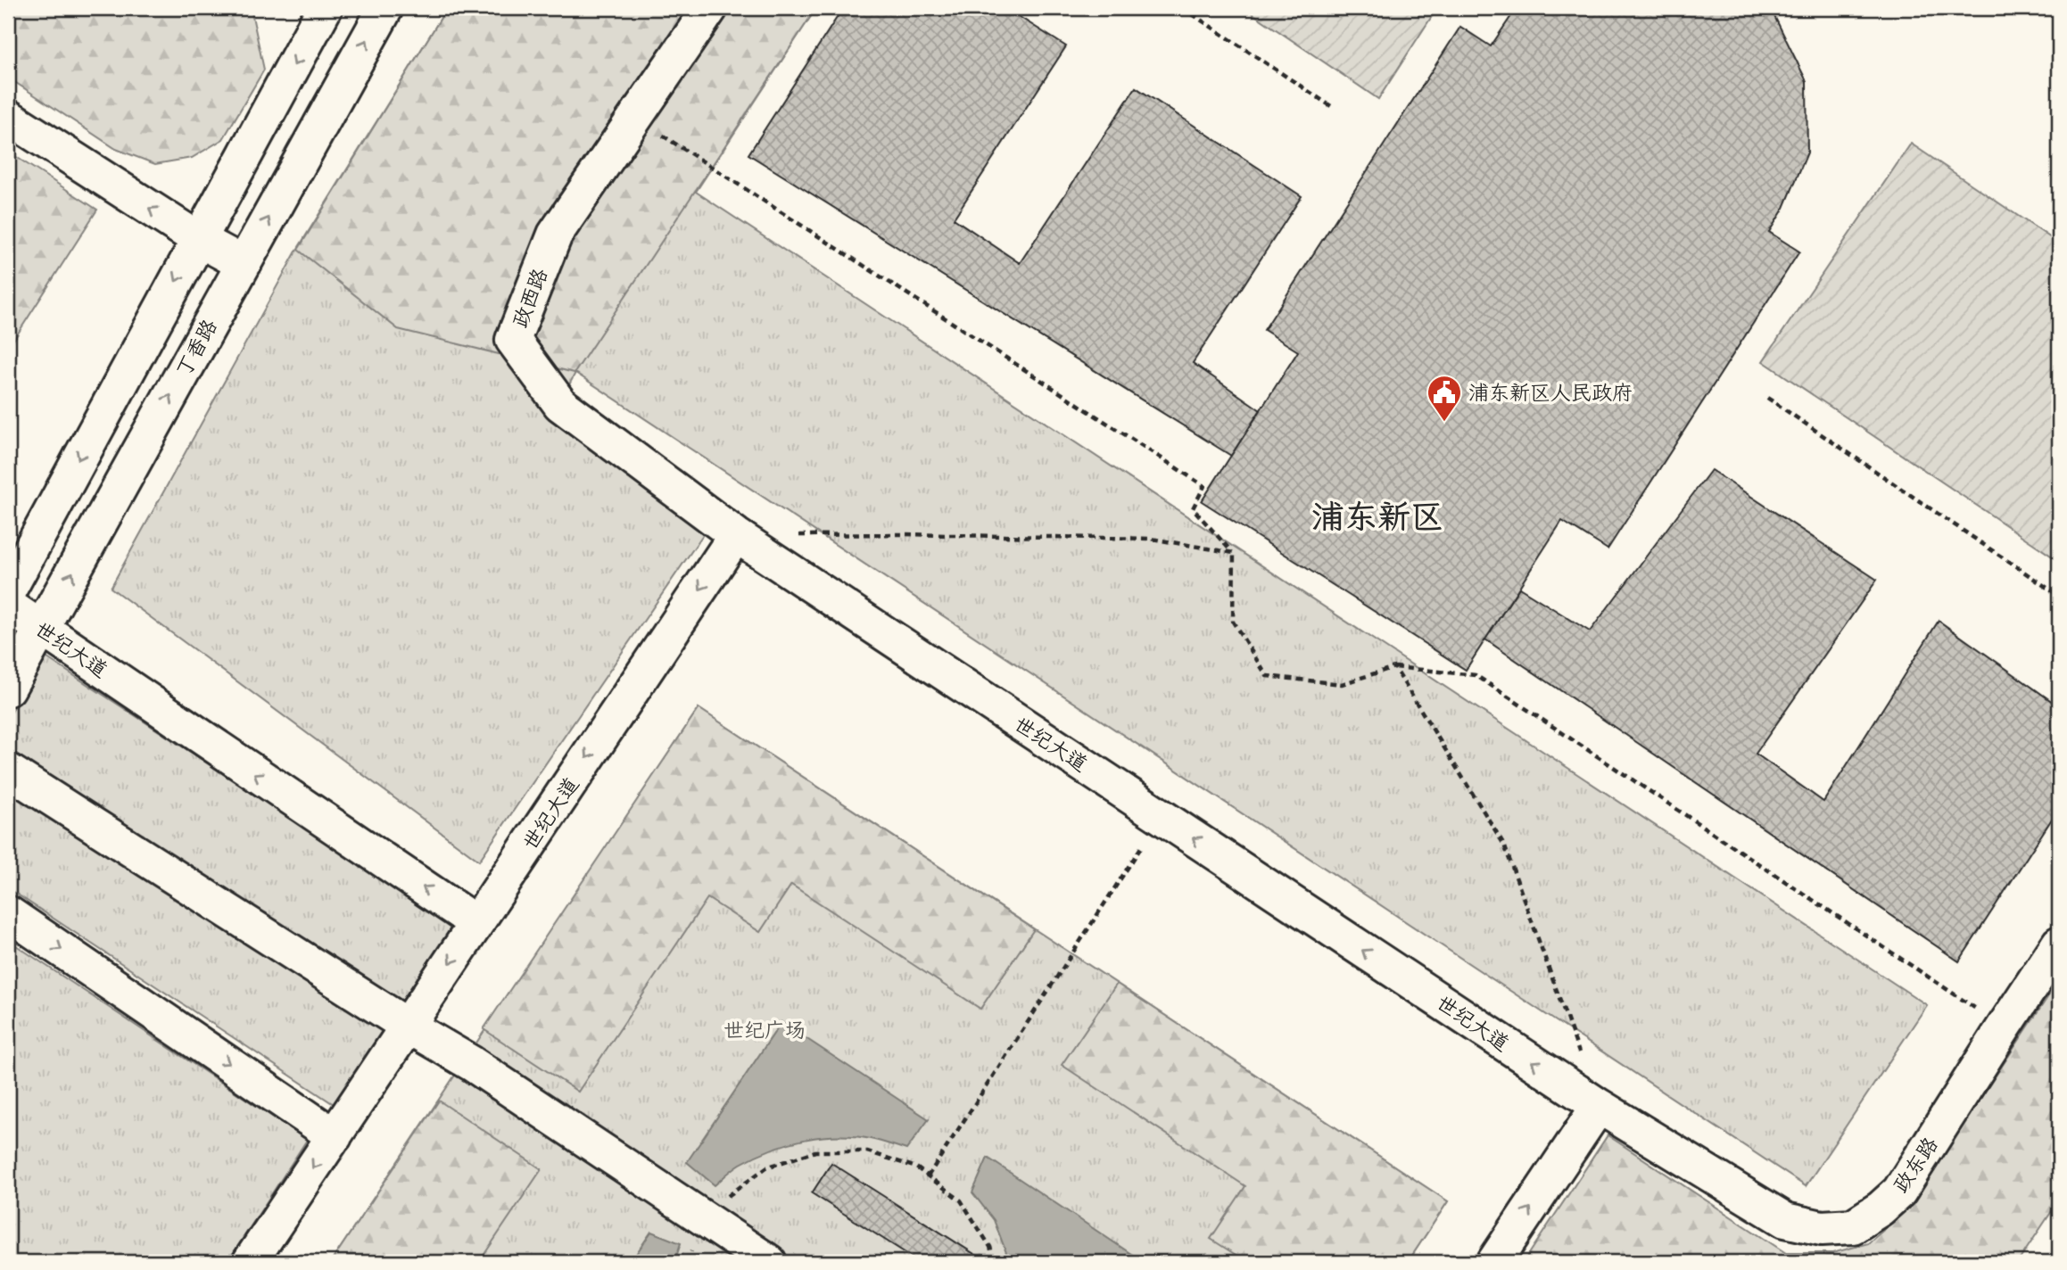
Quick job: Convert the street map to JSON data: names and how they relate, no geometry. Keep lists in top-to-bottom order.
{
  "streets": {
    "street": [
      "政西路",
      "丁香路",
      "世纪大道",
      "政东路"
    ]
  },
  "crossings": [
    ["政西路", "世纪大道"],
    ["丁香路", "世纪大道"],
    ["世纪大道", "政东路"]
  ],
  "districts": ["浦东新区"],
  "parks": ["世纪广场"],
  "places": {
    "public building": ["浦东新区人民政府"]
  }
}
